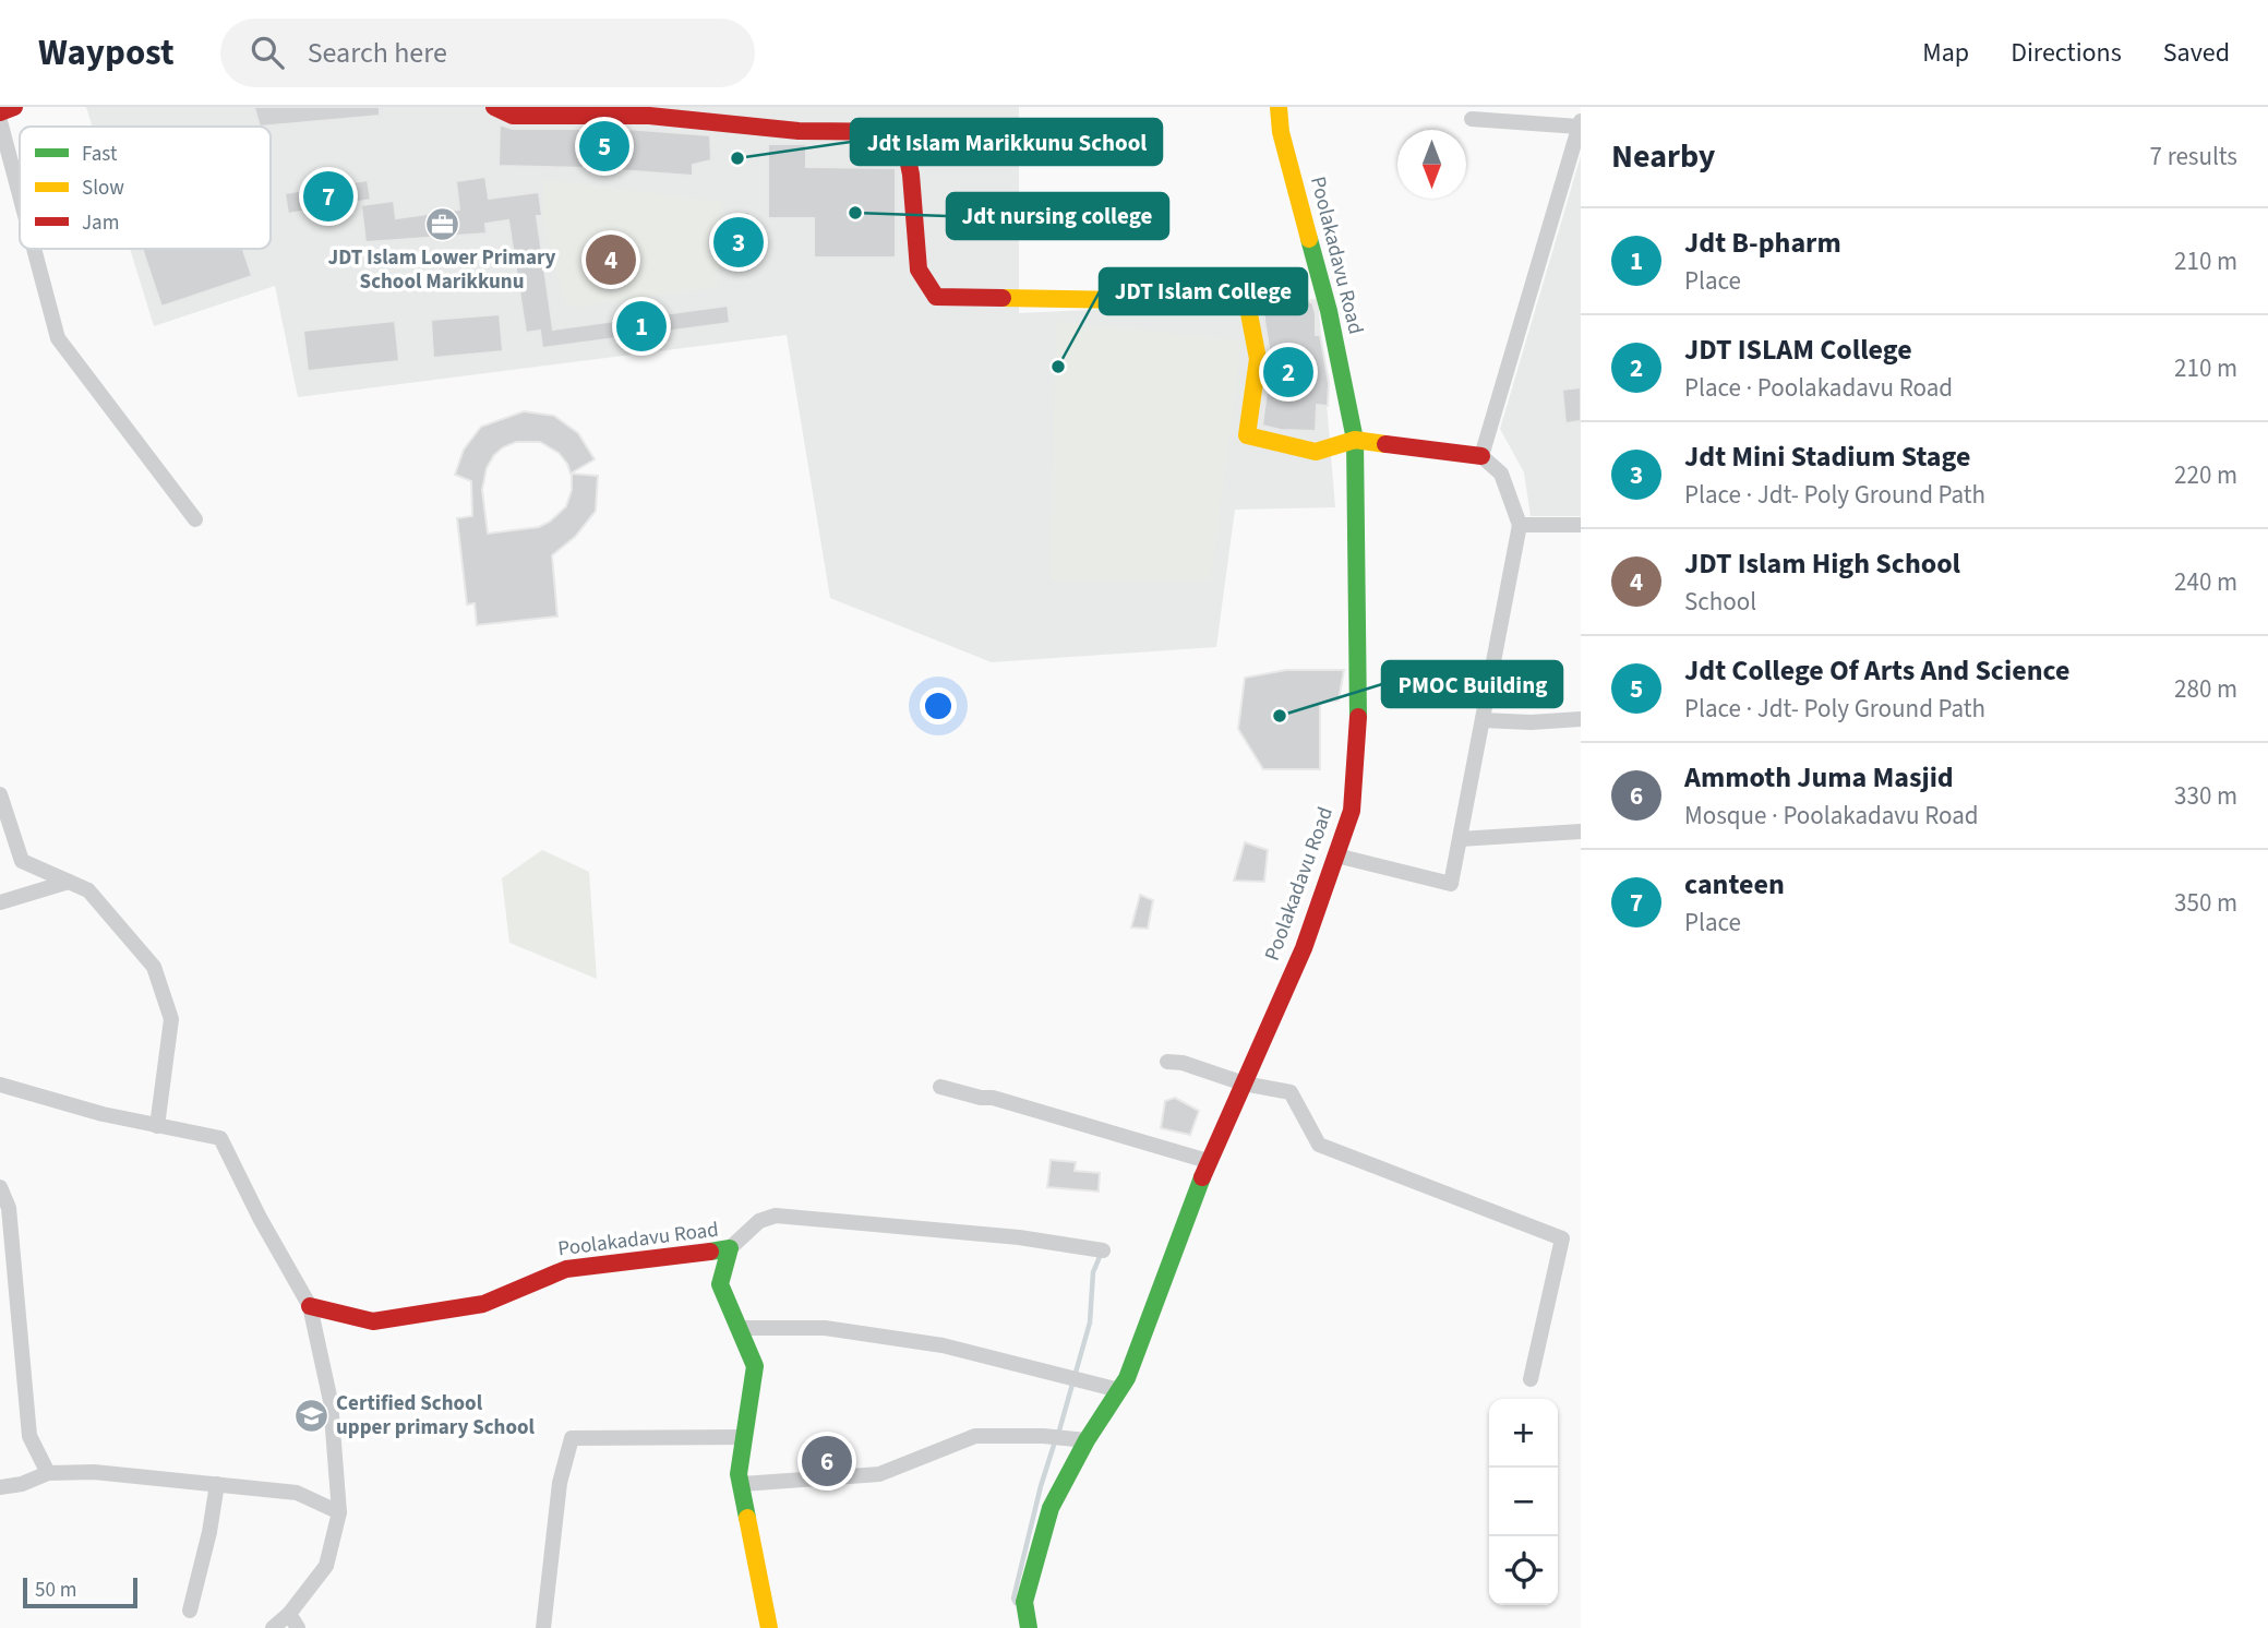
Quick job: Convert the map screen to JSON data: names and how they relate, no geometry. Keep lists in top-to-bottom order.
{
  "streets": {
    "main road": ["Poolakadavu Road"]
  },
  "places": {
    "other": [
      "Jdt Islam Marikkunu School",
      "Jdt nursing college",
      "JDT Islam College",
      "PMOC Building"
    ],
    "office": ["JDT Islam Lower Primary School Marikkunu"],
    "school or university": ["Certified School upper primary School"]
  },
  "legend": ["Fast", "Slow", "Jam"],
  "scale_bar": "50 m",
  "north": "bottom",
  "page": {
    "header": "Waypost",
    "search": "Search here",
    "nav": ["Map", "Directions", "Saved"],
    "heading": ["Nearby", "7 results"],
    "pins": [
      "5",
      "7",
      "3",
      "4",
      "1",
      "2",
      "6"
    ],
    "list": [
      {
        "mark": "1",
        "name": "Jdt B-pharm",
        "note": "Place",
        "value": "210 m"
      },
      {
        "mark": "2",
        "name": "JDT ISLAM College",
        "note": "Place · Poolakadavu Road",
        "value": "210 m"
      },
      {
        "mark": "3",
        "name": "Jdt Mini Stadium Stage",
        "note": "Place · Jdt- Poly Ground Path",
        "value": "220 m"
      },
      {
        "mark": "4",
        "name": "JDT Islam High School",
        "note": "School",
        "value": "240 m"
      },
      {
        "mark": "5",
        "name": "Jdt College Of Arts And Science",
        "note": "Place · Jdt- Poly Ground Path",
        "value": "280 m"
      },
      {
        "mark": "6",
        "name": "Ammoth Juma Masjid",
        "note": "Mosque · Poolakadavu Road",
        "value": "330 m"
      },
      {
        "mark": "7",
        "name": "canteen",
        "note": "Place",
        "value": "350 m"
      }
    ],
    "map_buttons": ["+", "−"],
    "scale": "50 m"
  }
}
